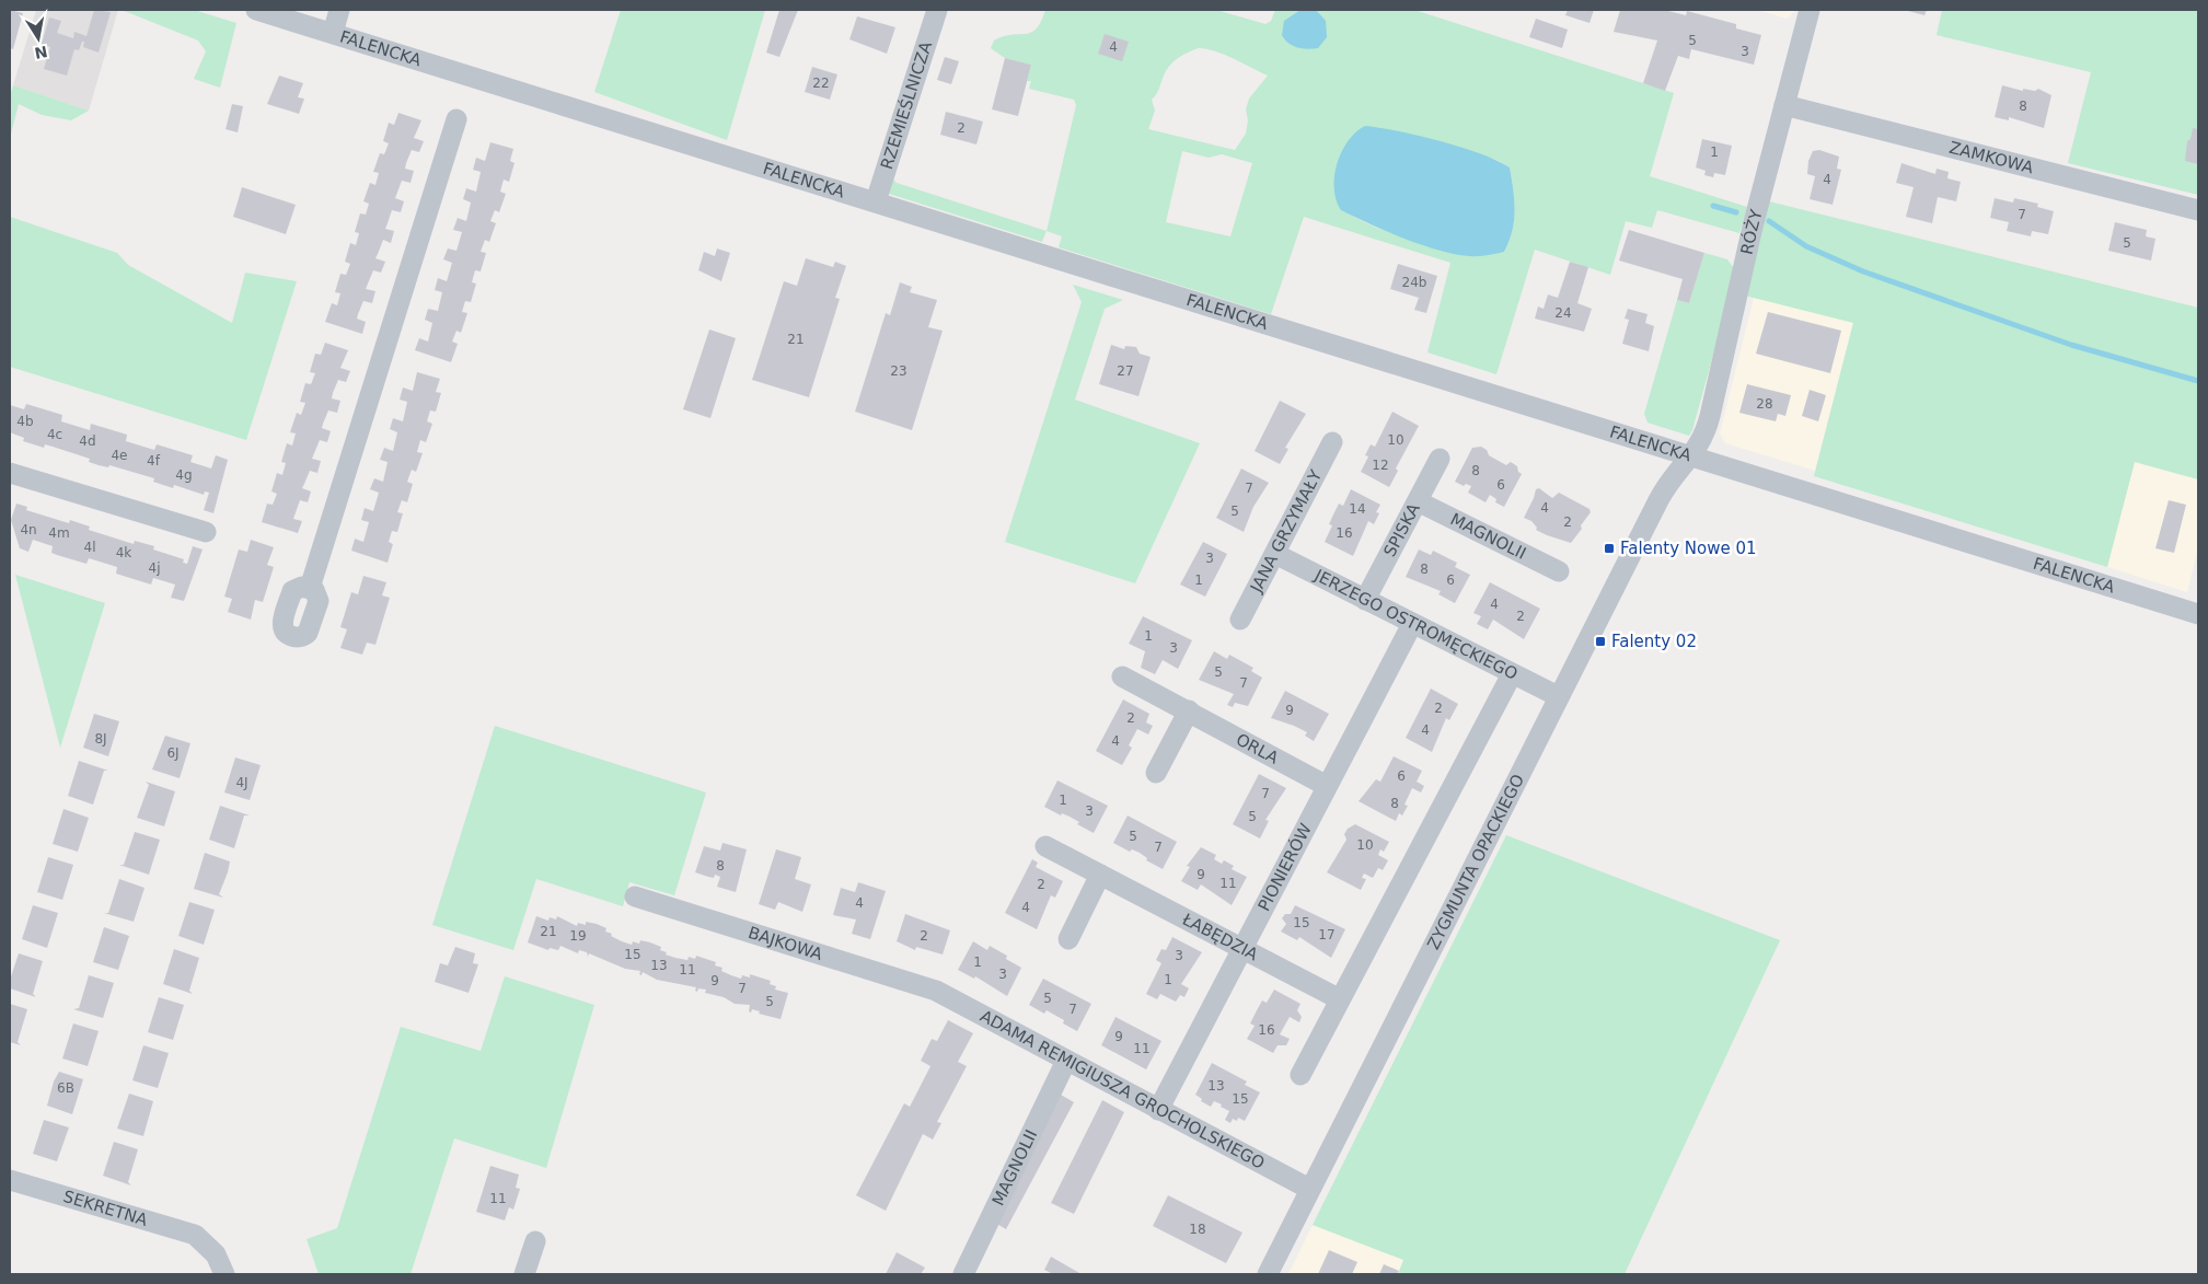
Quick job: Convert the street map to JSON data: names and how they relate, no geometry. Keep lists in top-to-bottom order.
{
  "streets": {
    "street": [
      "FALENCKA",
      "RZEMIEŚLNICZA",
      "ZAMKOWA",
      "RÓŻY",
      "SPISKA",
      "JANA GRZYMAŁY",
      "MAGNOLII",
      "JERZEGO OSTROMĘCKIEGO",
      "ORLA",
      "ZYGMUNTA OPACKIEGO",
      "PIONIERÓW",
      "ŁABĘDZIA",
      "BAJKOWA",
      "ADAMA REMIGIUSZA GROCHOLSKIEGO",
      "SEKRETNA"
    ]
  },
  "crossings": [
    ["FALENCKA", "RZEMIEŚLNICZA"],
    ["FALENCKA", "RÓŻY"],
    ["FALENCKA", "ZYGMUNTA OPACKIEGO"],
    ["ZAMKOWA", "RÓŻY"],
    ["RÓŻY", "ZYGMUNTA OPACKIEGO"],
    ["SPISKA", "MAGNOLII"],
    ["SPISKA", "JERZEGO OSTROMĘCKIEGO"],
    ["JANA GRZYMAŁY", "JERZEGO OSTROMĘCKIEGO"],
    ["MAGNOLII", "ADAMA REMIGIUSZA GROCHOLSKIEGO"],
    ["JERZEGO OSTROMĘCKIEGO", "ZYGMUNTA OPACKIEGO"],
    ["JERZEGO OSTROMĘCKIEGO", "PIONIERÓW"],
    ["ORLA", "PIONIERÓW"],
    ["ZYGMUNTA OPACKIEGO", "ADAMA REMIGIUSZA GROCHOLSKIEGO"],
    ["PIONIERÓW", "ŁABĘDZIA"],
    ["PIONIERÓW", "ADAMA REMIGIUSZA GROCHOLSKIEGO"],
    ["BAJKOWA", "ADAMA REMIGIUSZA GROCHOLSKIEGO"]
  ],
  "places": {
    "transit": ["Falenty Nowe 01", "Falenty 02"]
  },
  "house_numbers": [
    "5",
    "4",
    "3",
    "22",
    "8",
    "2",
    "1",
    "4",
    "7",
    "5",
    "24b",
    "24",
    "21",
    "23",
    "27",
    "28",
    "4b",
    "4c",
    "10",
    "4d",
    "4e",
    "4f",
    "12",
    "8",
    "4g",
    "6",
    "7",
    "4",
    "14",
    "5",
    "2",
    "4n",
    "4m",
    "16",
    "4l",
    "4k",
    "3",
    "4j",
    "8",
    "1",
    "6",
    "4",
    "2",
    "1",
    "3",
    "5",
    "7",
    "2",
    "9",
    "2",
    "4",
    "8J",
    "4",
    "6J",
    "6",
    "4J",
    "7",
    "1",
    "8",
    "3",
    "5",
    "5",
    "10",
    "7",
    "8",
    "9",
    "11",
    "2",
    "4",
    "4",
    "15",
    "21",
    "17",
    "19",
    "2",
    "15",
    "3",
    "1",
    "13",
    "11",
    "3",
    "1",
    "9",
    "7",
    "5",
    "5",
    "7",
    "16",
    "9",
    "11",
    "13",
    "6B",
    "15",
    "11",
    "18"
  ],
  "north": "bottom"
}
